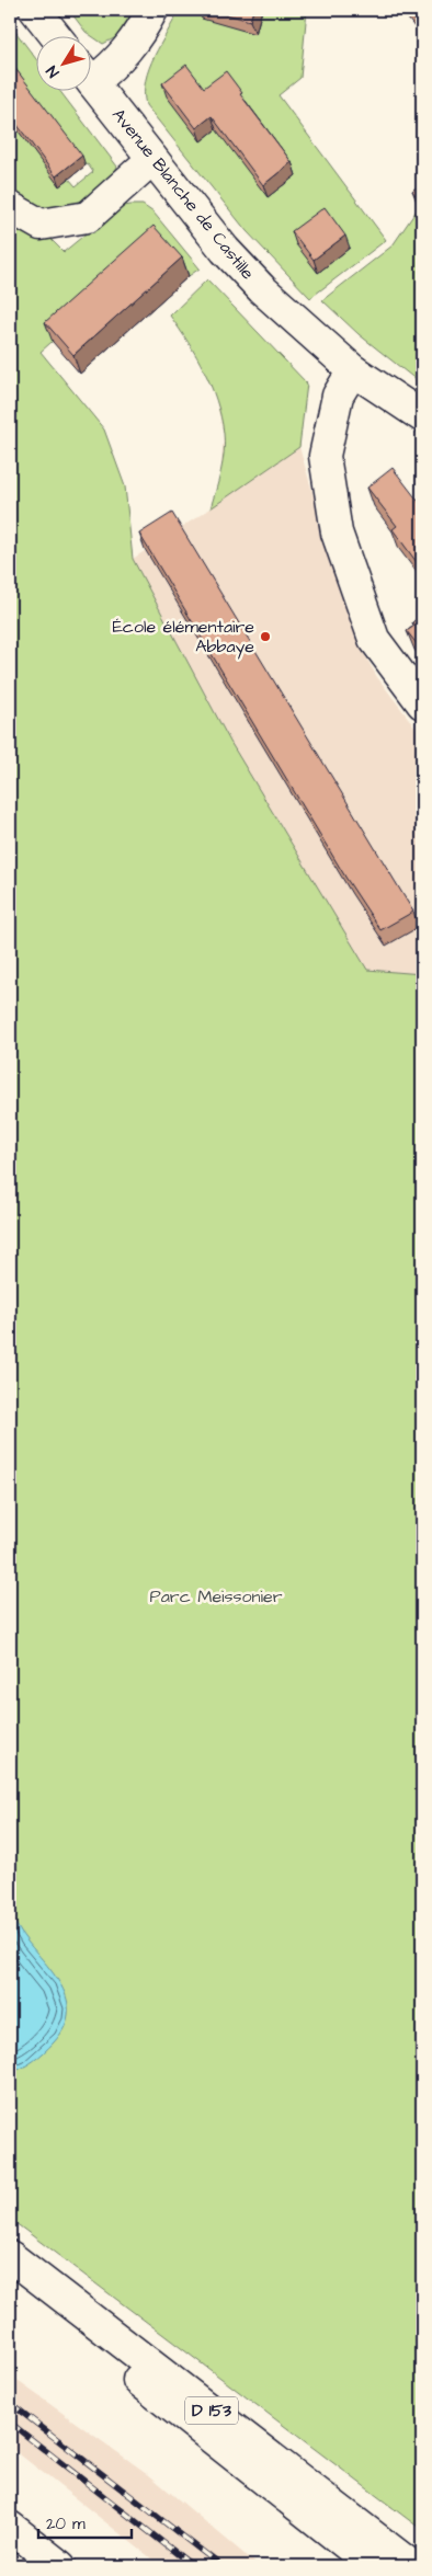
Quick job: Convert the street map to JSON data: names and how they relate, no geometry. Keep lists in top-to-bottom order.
{
  "streets": {
    "street": ["Avenue Blanche de Castille", "D 153"]
  },
  "parks": ["Parc Meissonier"],
  "places": ["École élémentaire Abbaye"],
  "scale_bar": "20 m",
  "north": "bottom left"
}
